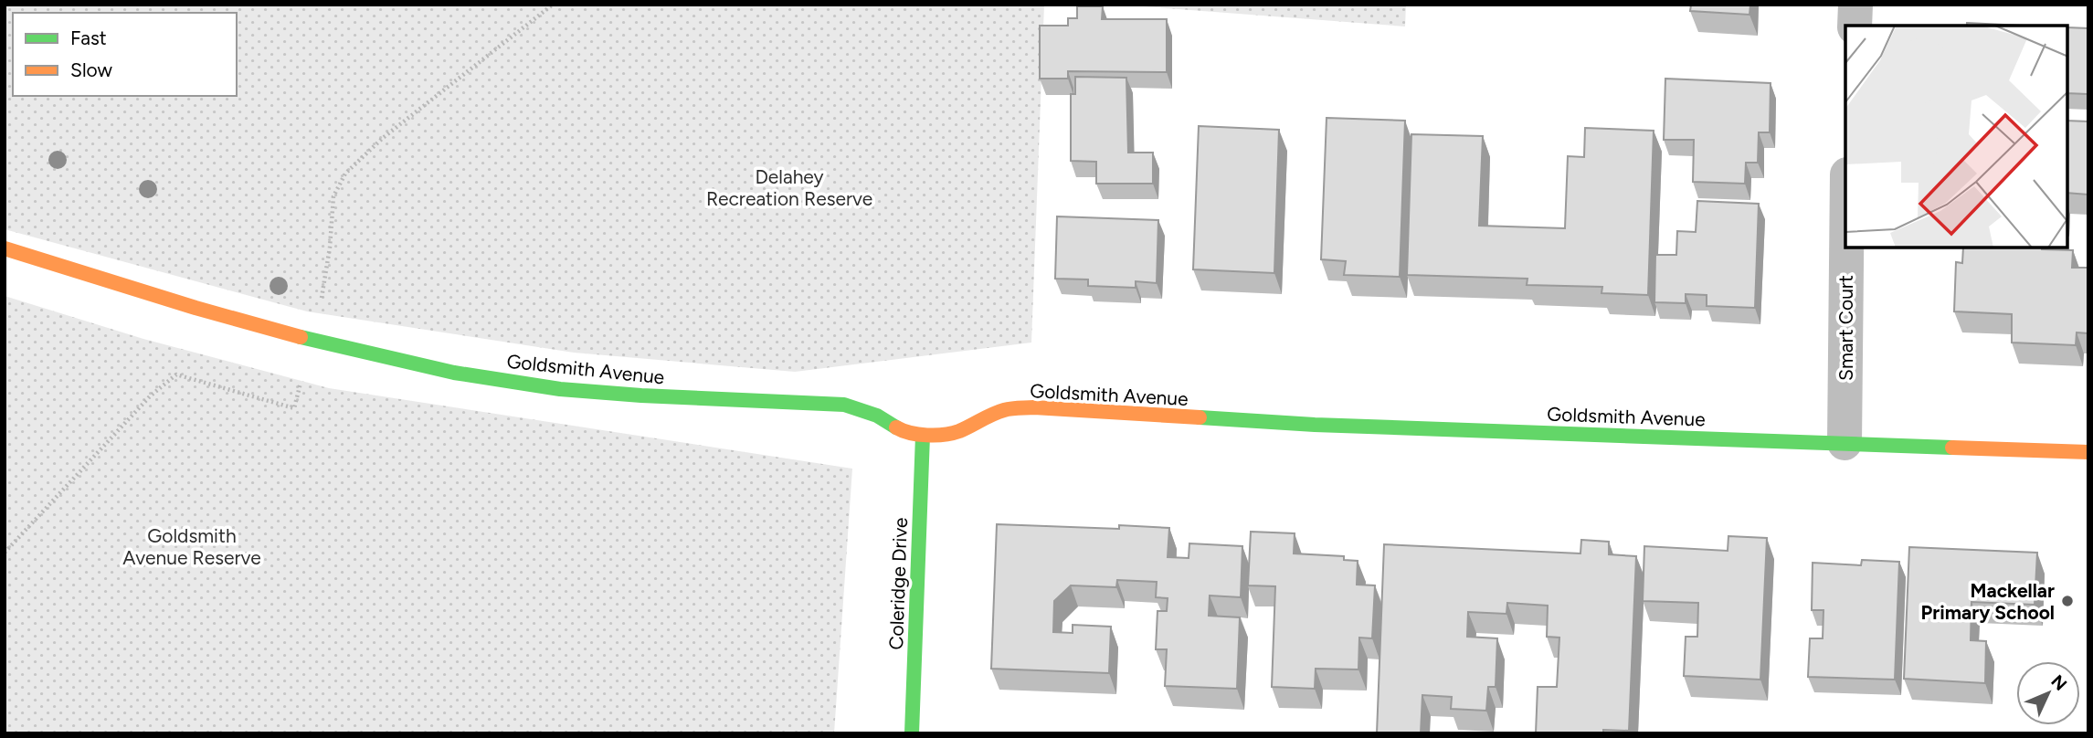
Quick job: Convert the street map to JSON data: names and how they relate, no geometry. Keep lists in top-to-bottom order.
{
  "streets": {
    "street": ["Smart Court", "Goldsmith Avenue", "Coleridge Drive"]
  },
  "crossings": [
    ["Smart Court", "Goldsmith Avenue"],
    ["Goldsmith Avenue", "Coleridge Drive"]
  ],
  "parks": ["Delahey Recreation Reserve", "Goldsmith Avenue Reserve"],
  "places": ["Mackellar Primary School"],
  "legend": ["Fast", "Slow"],
  "north": "top right"
}
